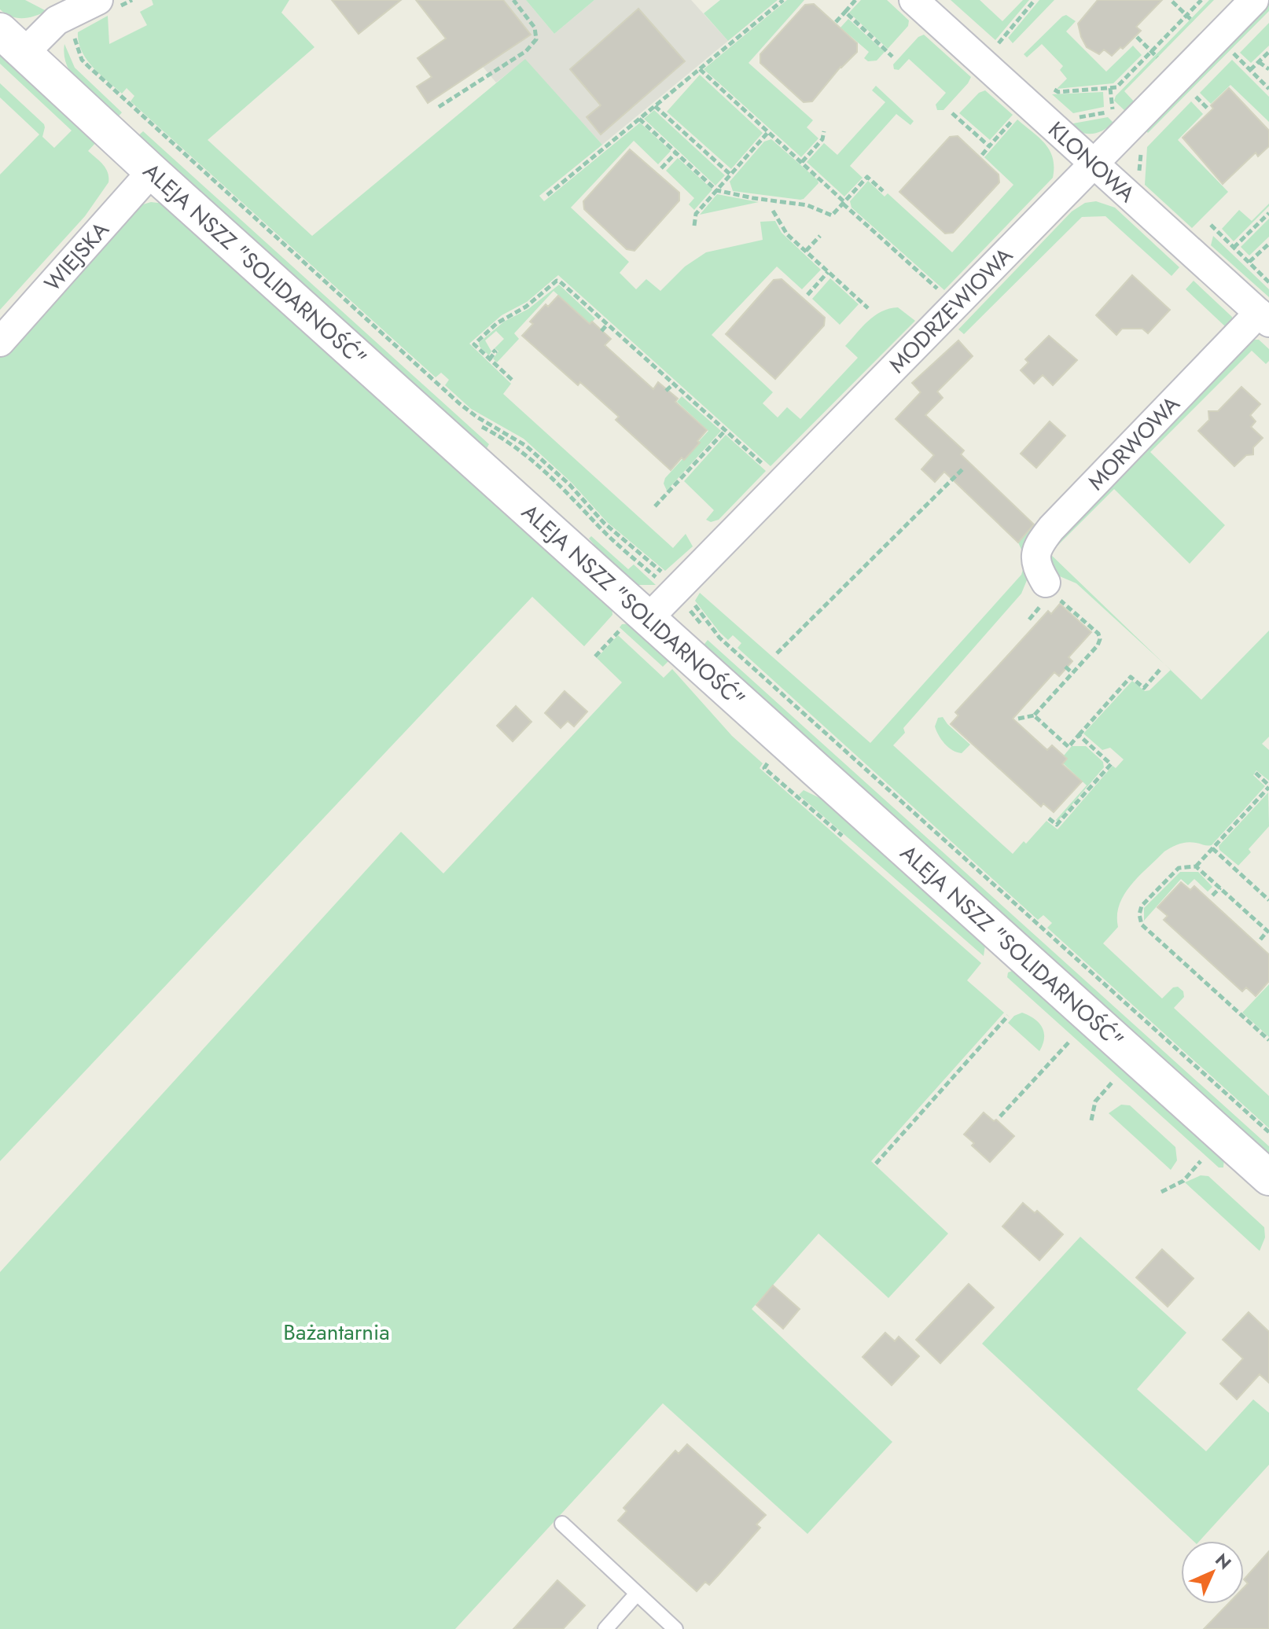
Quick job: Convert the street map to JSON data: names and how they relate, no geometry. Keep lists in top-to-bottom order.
{
  "streets": {
    "street": [
      "KLONOWA",
      "WIEJSKA",
      "ALEJA NSZZ \"SOLIDARNOŚĆ\"",
      "MODRZEWIOWA",
      "MORWOWA"
    ]
  },
  "crossings": [
    ["KLONOWA", "MODRZEWIOWA"],
    ["KLONOWA", "MORWOWA"],
    ["WIEJSKA", "ALEJA NSZZ \"SOLIDARNOŚĆ\""],
    ["ALEJA NSZZ \"SOLIDARNOŚĆ\"", "MODRZEWIOWA"]
  ],
  "parks": ["Bażantarnia"],
  "north": "top right"
}
